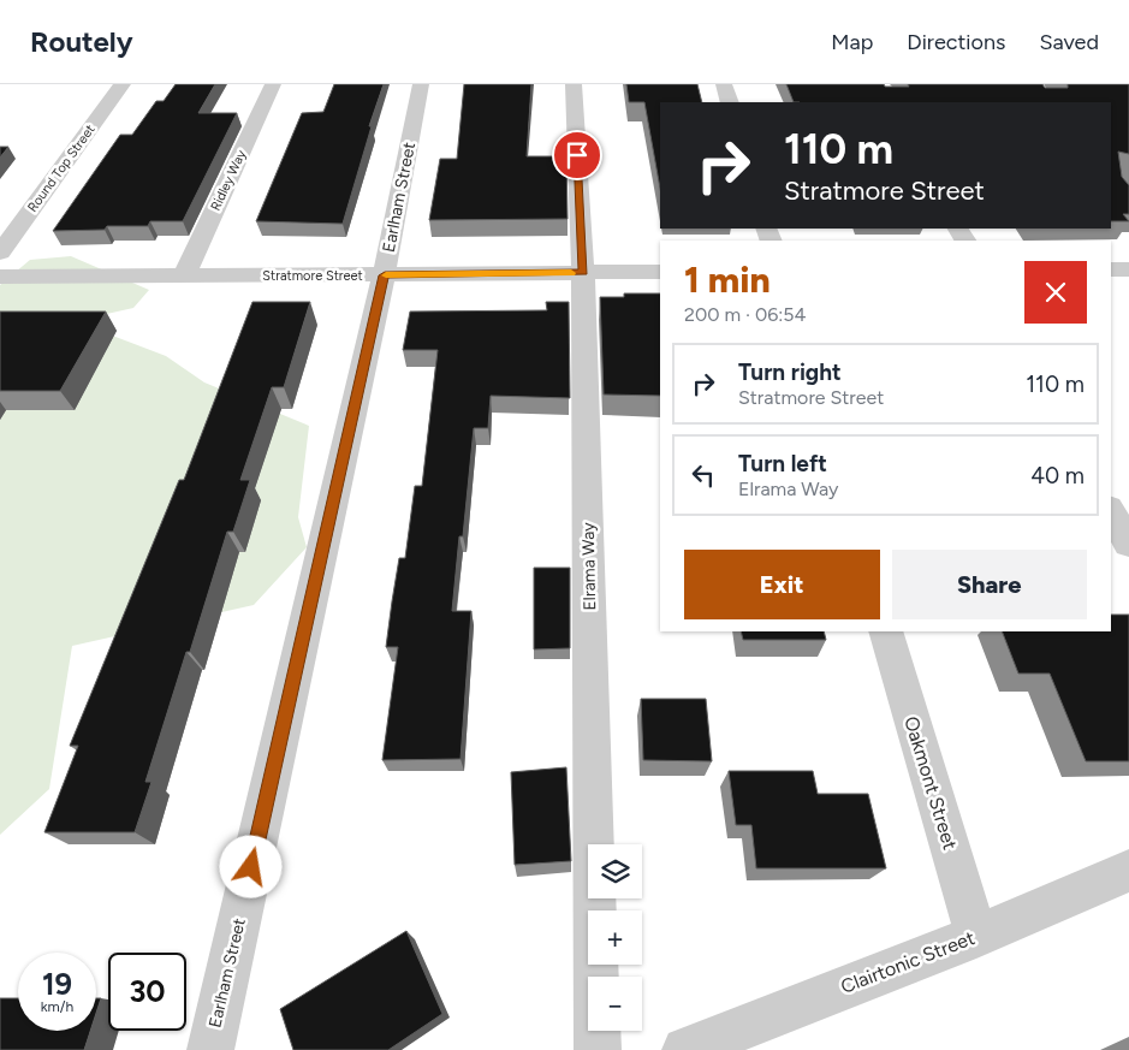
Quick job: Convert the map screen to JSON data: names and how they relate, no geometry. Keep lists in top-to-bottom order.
{
  "streets": {
    "street": [
      "Round Top Street",
      "Ridley Way",
      "Earlham Street",
      "Stratmore Street",
      "Elrama Way",
      "Oakmont Street",
      "Clairtonic Street"
    ]
  },
  "crossings": [
    ["Ridley Way", "Stratmore Street"],
    ["Earlham Street", "Stratmore Street"],
    ["Stratmore Street", "Elrama Way"],
    ["Oakmont Street", "Clairtonic Street"]
  ],
  "page": {
    "header": "Routely",
    "nav": ["Map", "Directions", "Saved"],
    "turn": ["110 m", "Stratmore Street"],
    "heading": ["1 min", "200 m · 06:54"],
    "list": [
      {
        "name": "Turn right",
        "note": "Stratmore Street",
        "value": "110 m"
      },
      {
        "name": "Turn left",
        "note": "Elrama Way",
        "value": "40 m"
      }
    ],
    "buttons": ["Exit", "Share"],
    "map_buttons": ["+", "−"],
    "speed": "19 km/h",
    "limit": "30"
  }
}
